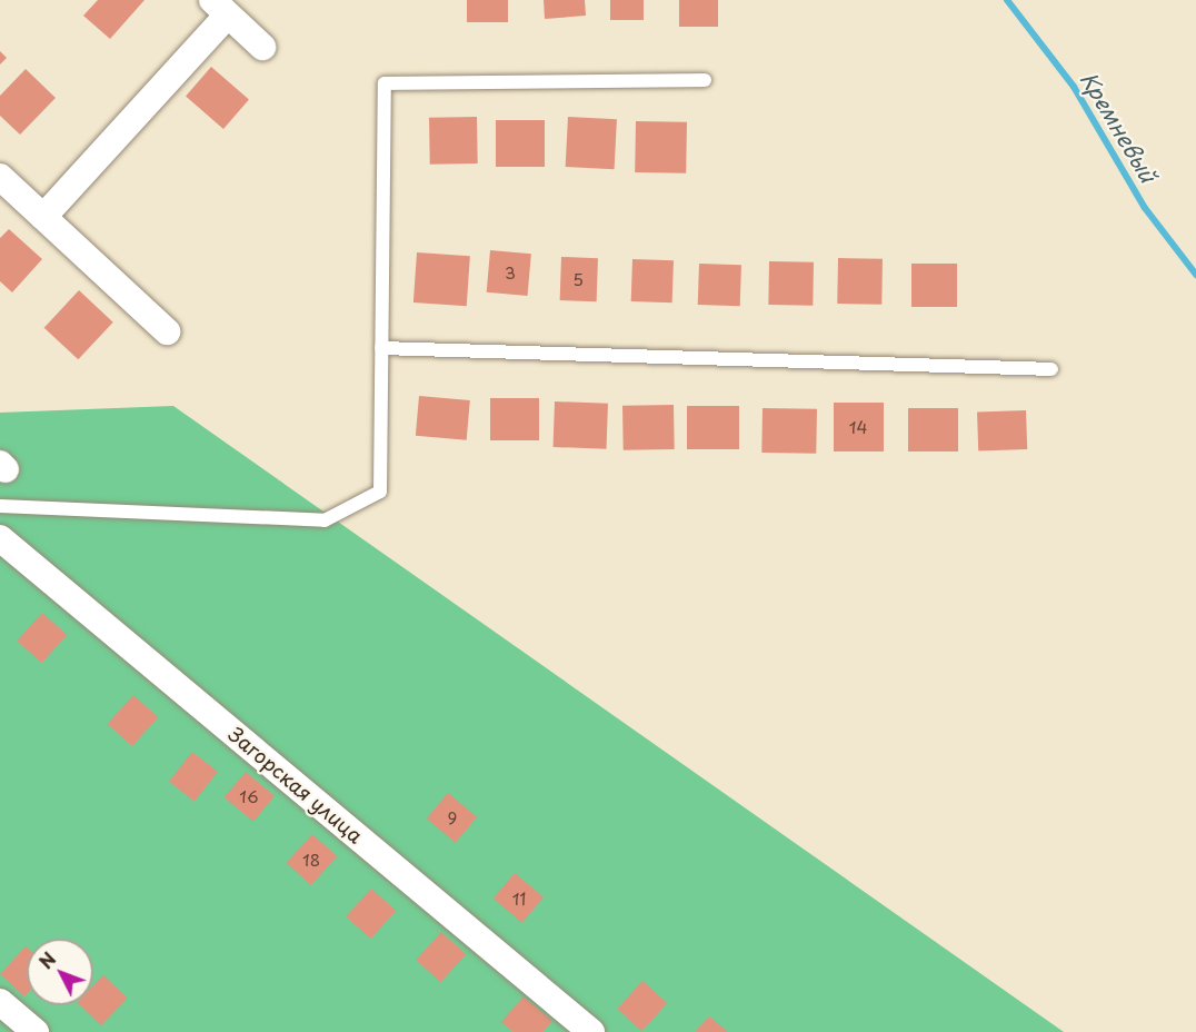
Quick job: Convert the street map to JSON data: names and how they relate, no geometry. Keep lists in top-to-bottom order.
{
  "streets": {
    "street": ["Загорская улица"]
  },
  "water": ["Кремневый"],
  "house_numbers": [
    "3",
    "5",
    "14",
    "16",
    "9",
    "18",
    "11"
  ],
  "north": "top left"
}
